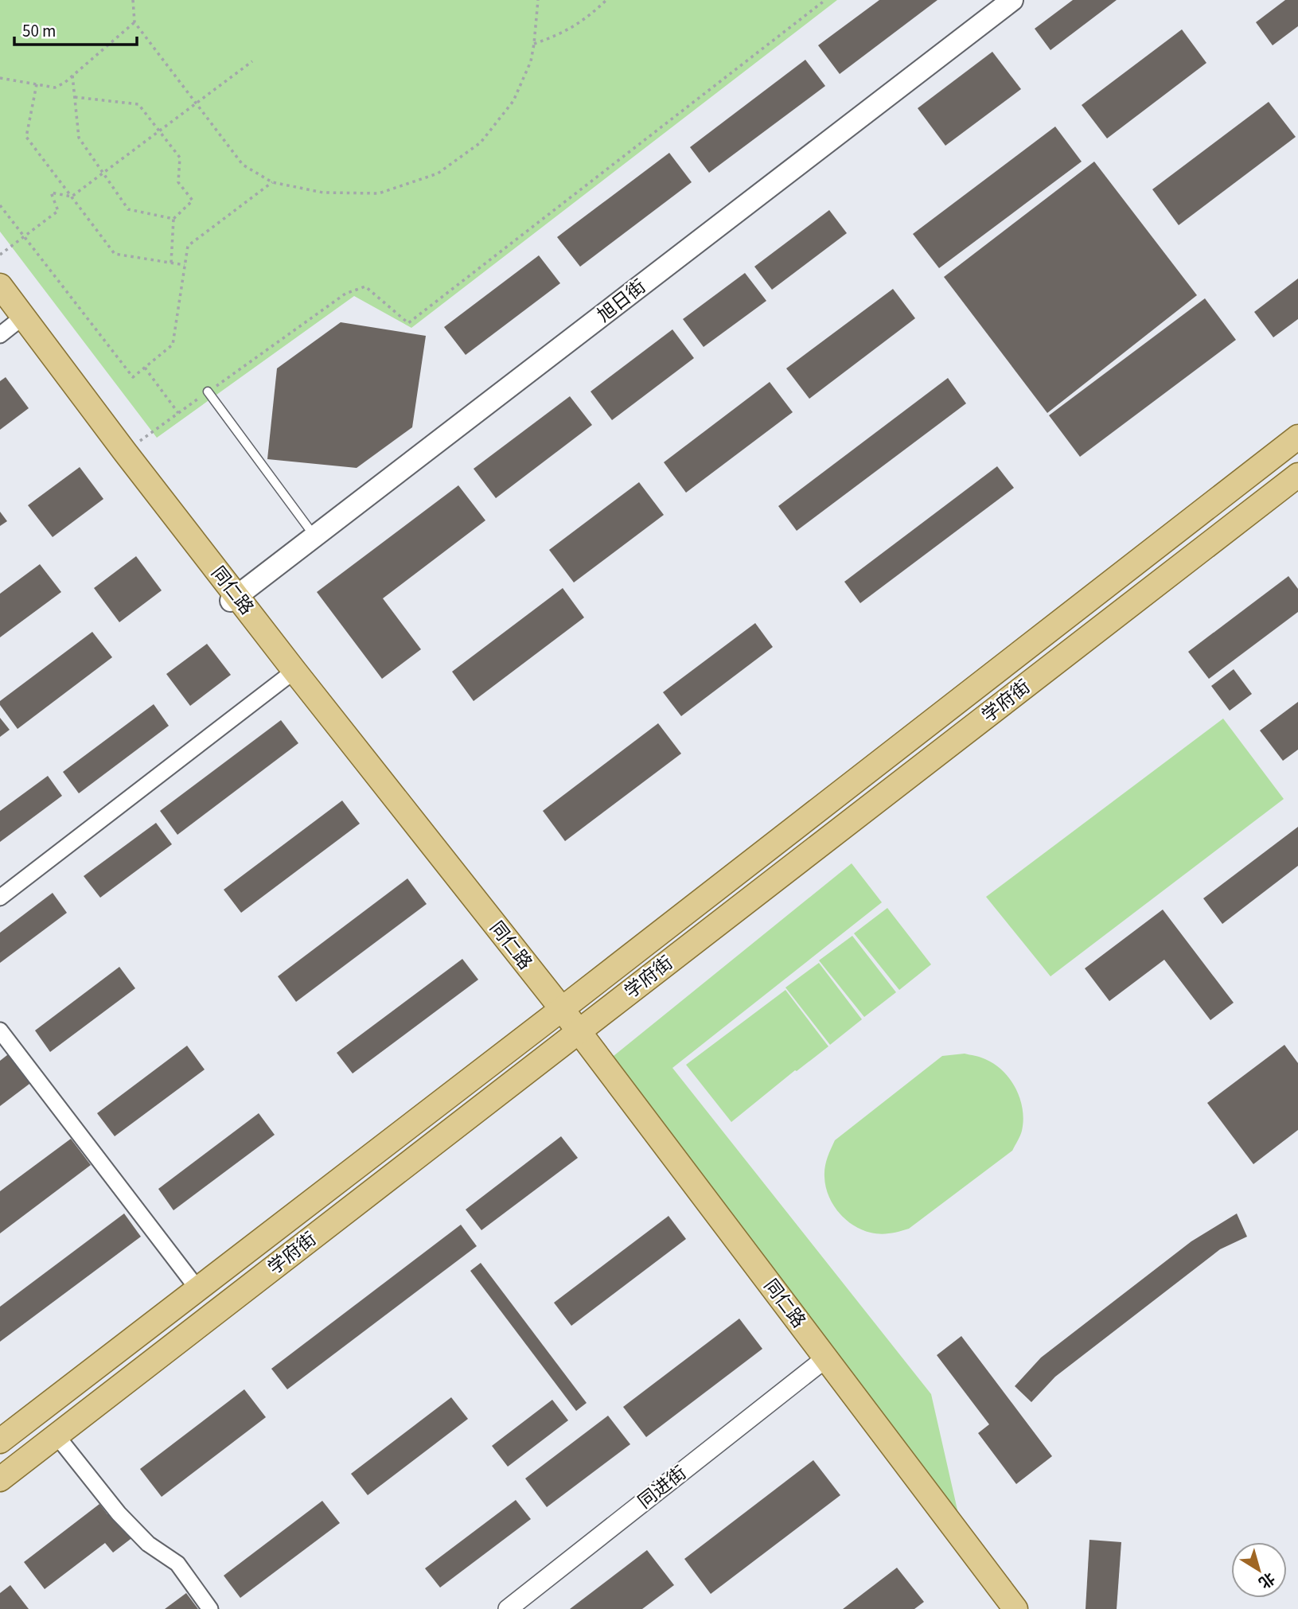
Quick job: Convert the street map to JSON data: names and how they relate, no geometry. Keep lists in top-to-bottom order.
{
  "streets": {
    "main road": ["旭日街", "同仁路", "学府街"],
    "street": ["同进街"]
  },
  "crossings": [
    ["旭日街", "同仁路"],
    ["同仁路", "学府街"],
    ["同仁路", "同进街"]
  ],
  "scale_bar": "50 m",
  "north": "bottom right"
}
